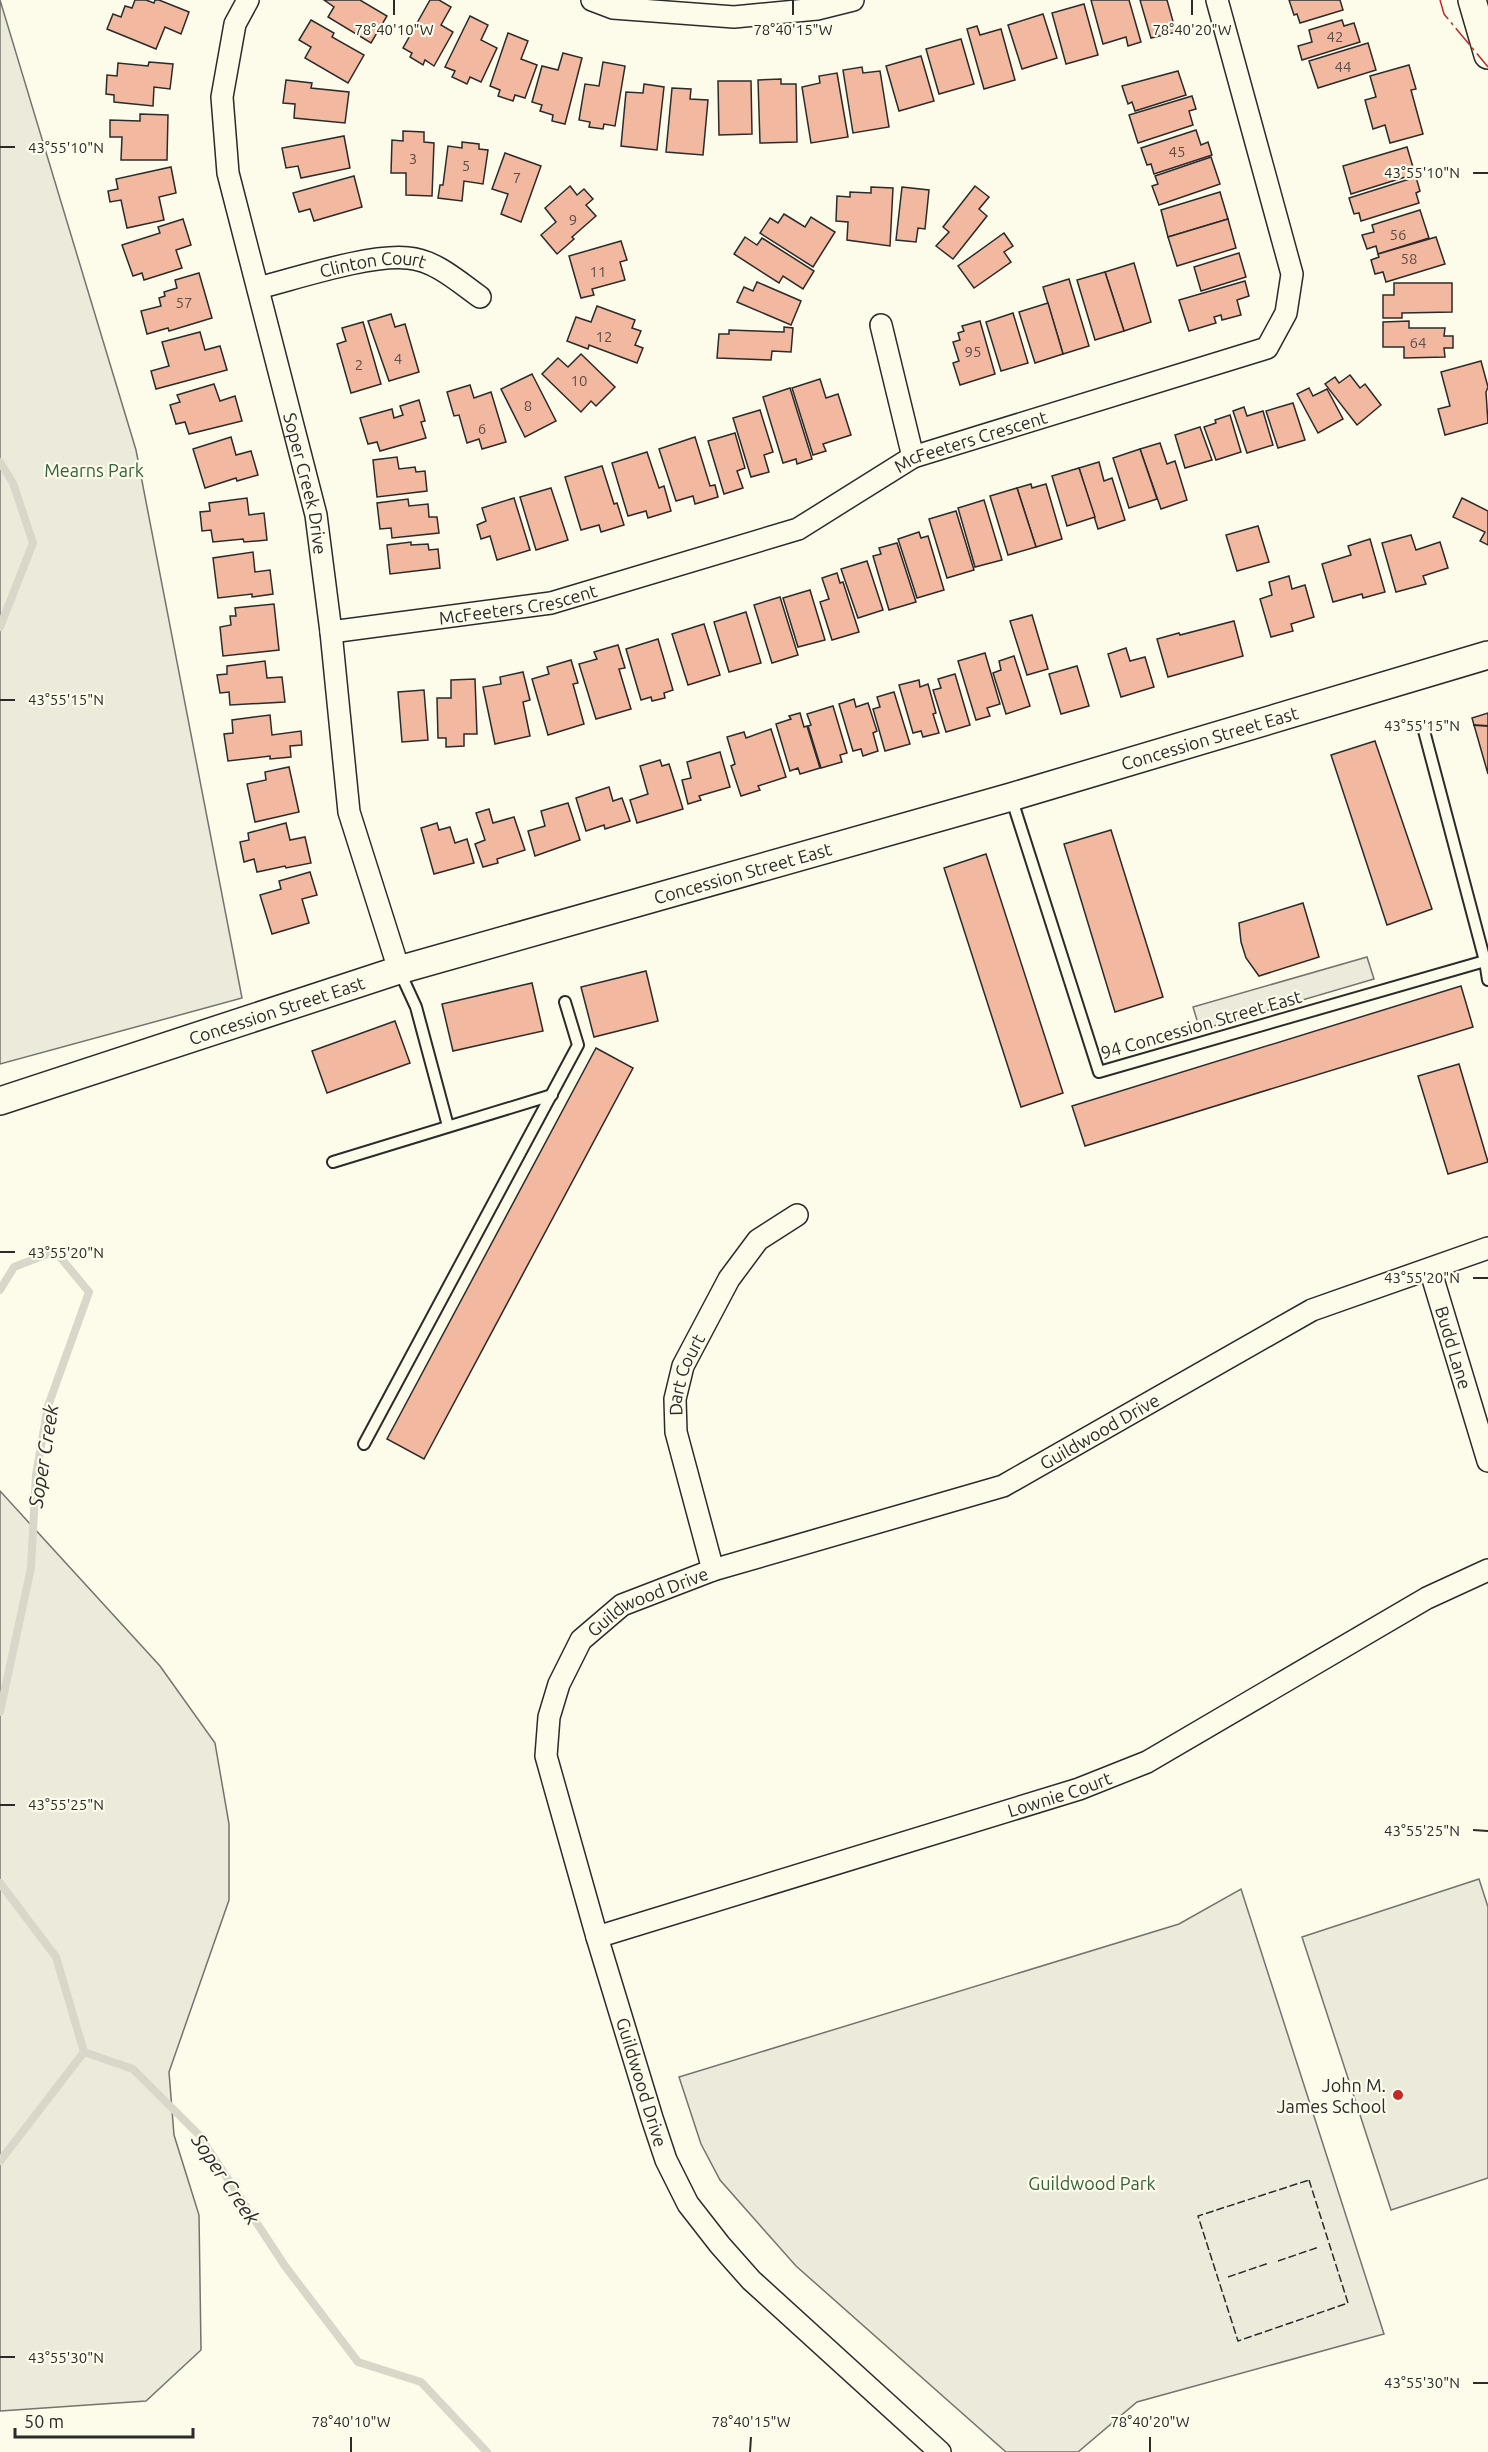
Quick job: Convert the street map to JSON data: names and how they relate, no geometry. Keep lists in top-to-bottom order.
{
  "streets": {
    "street": [
      "Clinton Court",
      "McFeeters Crescent",
      "Soper Creek Drive",
      "Concession Street East",
      "Budd Lane",
      "Dart Court",
      "Guildwood Drive",
      "Lownie Court"
    ],
    "lane": ["94 Concession Street East"]
  },
  "crossings": [
    ["Clinton Court", "Soper Creek Drive"],
    ["McFeeters Crescent", "Soper Creek Drive"],
    ["Soper Creek Drive", "Concession Street East"],
    ["Concession Street East", "94 Concession Street East"],
    ["Budd Lane", "Guildwood Drive"],
    ["Dart Court", "Guildwood Drive"],
    ["Guildwood Drive", "Lownie Court"]
  ],
  "water": ["Soper Creek"],
  "parks": ["Mearns Park", "Guildwood Park"],
  "places": ["John M. James School"],
  "house_numbers": [
    "42",
    "44",
    "45",
    "3",
    "5",
    "7",
    "9",
    "56",
    "58",
    "11",
    "57",
    "12",
    "64",
    "95",
    "4",
    "2",
    "10",
    "8",
    "6"
  ],
  "scale_bar": "50 m",
  "coordinates": [
    "78°40'10\"W",
    "78°40'15\"W",
    "78°40'20\"W",
    "43°55'10\"N",
    "43°55'15\"N",
    "43°55'20\"N",
    "43°55'25\"N",
    "43°55'30\"N"
  ]
}
